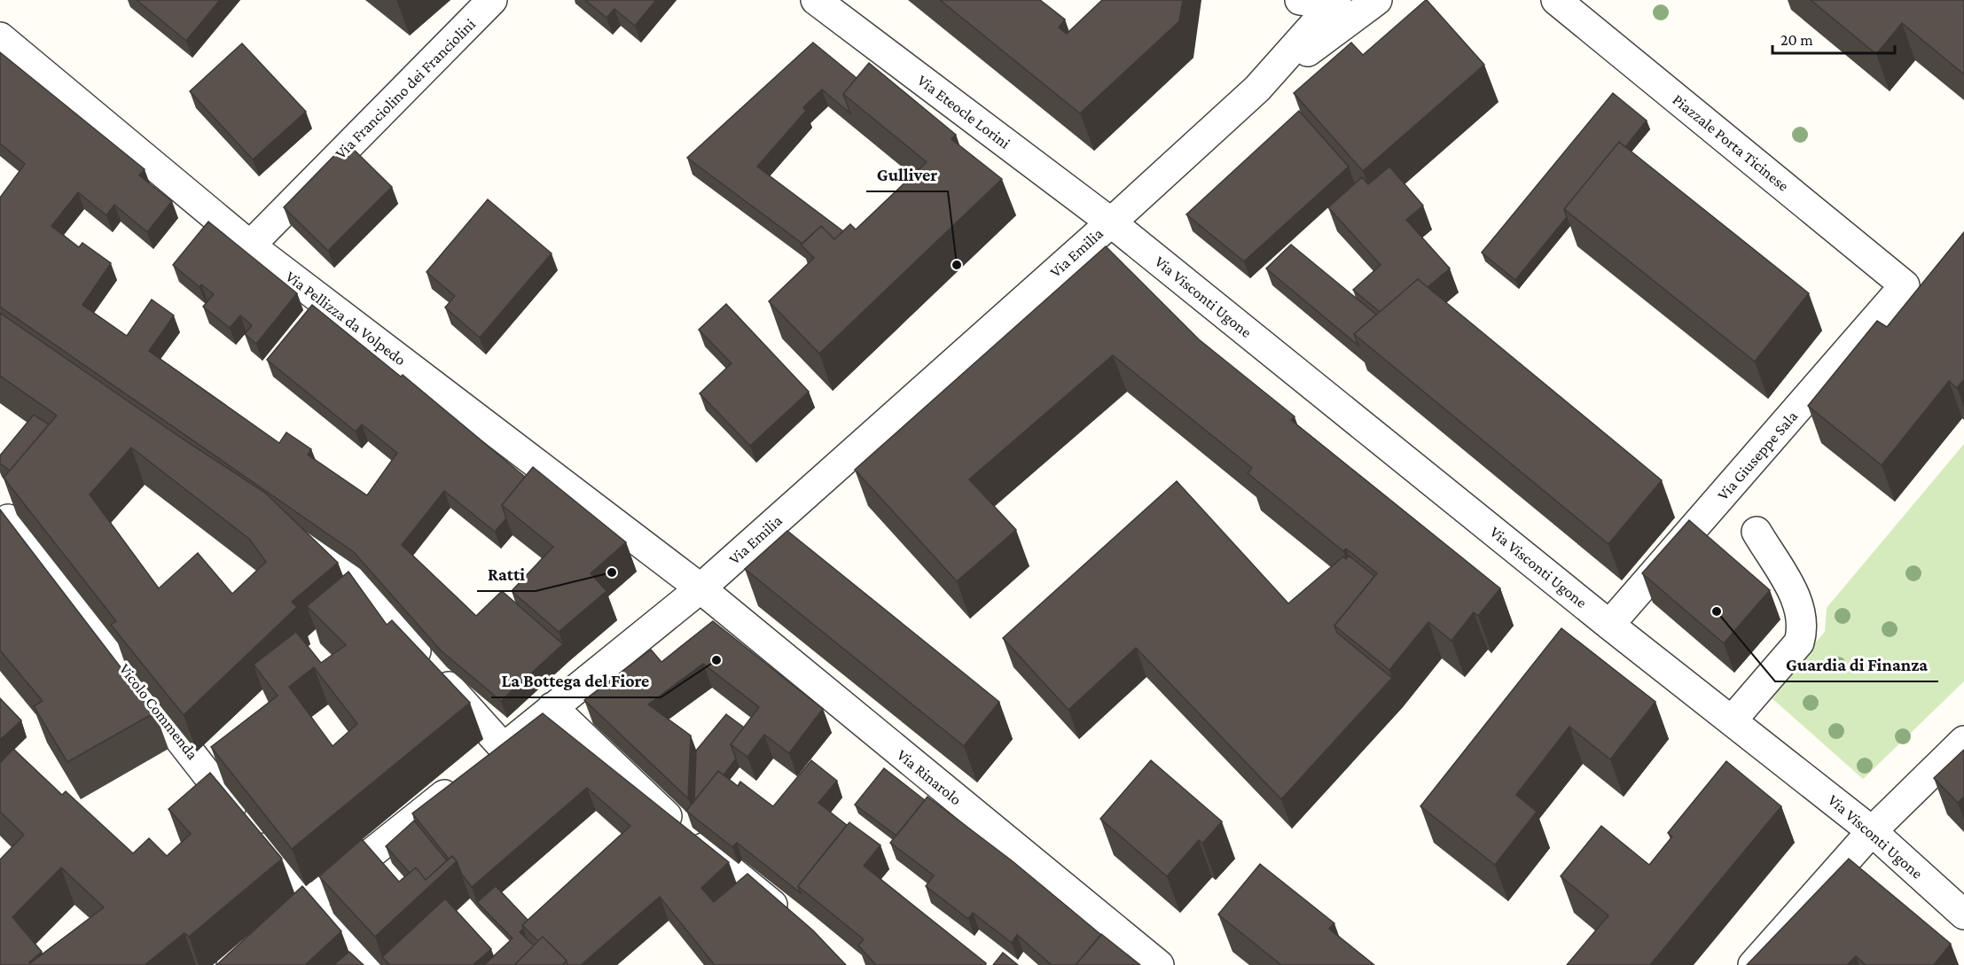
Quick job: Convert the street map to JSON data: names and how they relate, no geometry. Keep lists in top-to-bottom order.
{
  "streets": {
    "street": [
      "Via Franciolino dei Franciolini",
      "Via Eteocle Lorini",
      "Piazzale Porta Ticinese",
      "Via Emilia",
      "Via Visconti Ugone",
      "Via Pellizza da Volpedo",
      "Via Giuseppe Sala",
      "Vicolo Commenda",
      "Via Rinarolo"
    ]
  },
  "crossings": [
    ["Via Franciolino dei Franciolini", "Via Pellizza da Volpedo"],
    ["Via Eteocle Lorini", "Via Emilia"],
    ["Via Eteocle Lorini", "Via Visconti Ugone"],
    ["Piazzale Porta Ticinese", "Via Giuseppe Sala"],
    ["Via Emilia", "Via Visconti Ugone"],
    ["Via Emilia", "Via Pellizza da Volpedo"],
    ["Via Emilia", "Vicolo Commenda"],
    ["Via Emilia", "Via Rinarolo"],
    ["Via Visconti Ugone", "Via Giuseppe Sala"],
    ["Via Pellizza da Volpedo", "Via Rinarolo"]
  ],
  "places": [
    "Gulliver",
    "Ratti",
    "Guardia di Finanza",
    "La Bottega del Fiore"
  ],
  "scale_bar": "20 m"
}
